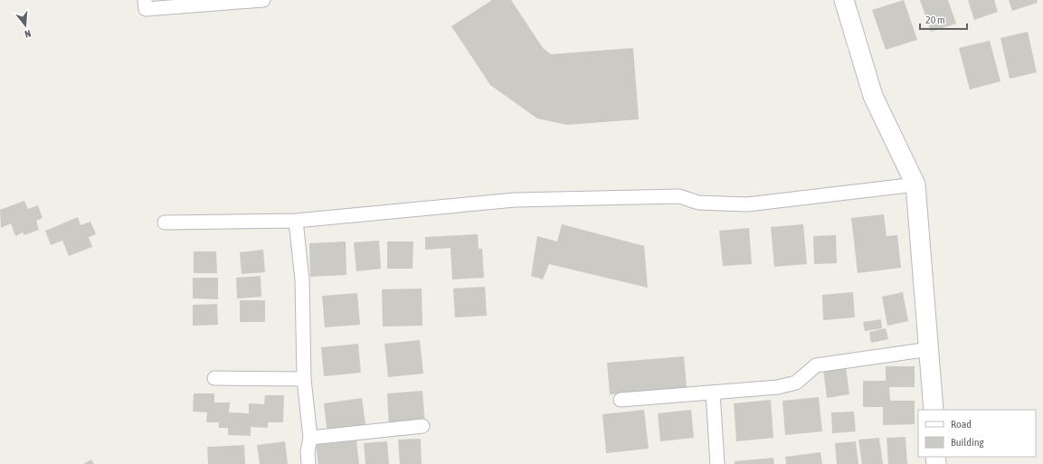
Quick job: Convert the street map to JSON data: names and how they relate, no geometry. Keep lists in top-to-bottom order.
{
  "legend": ["Road", "Building"],
  "scale_bar": "20 m",
  "north": "bottom"
}
